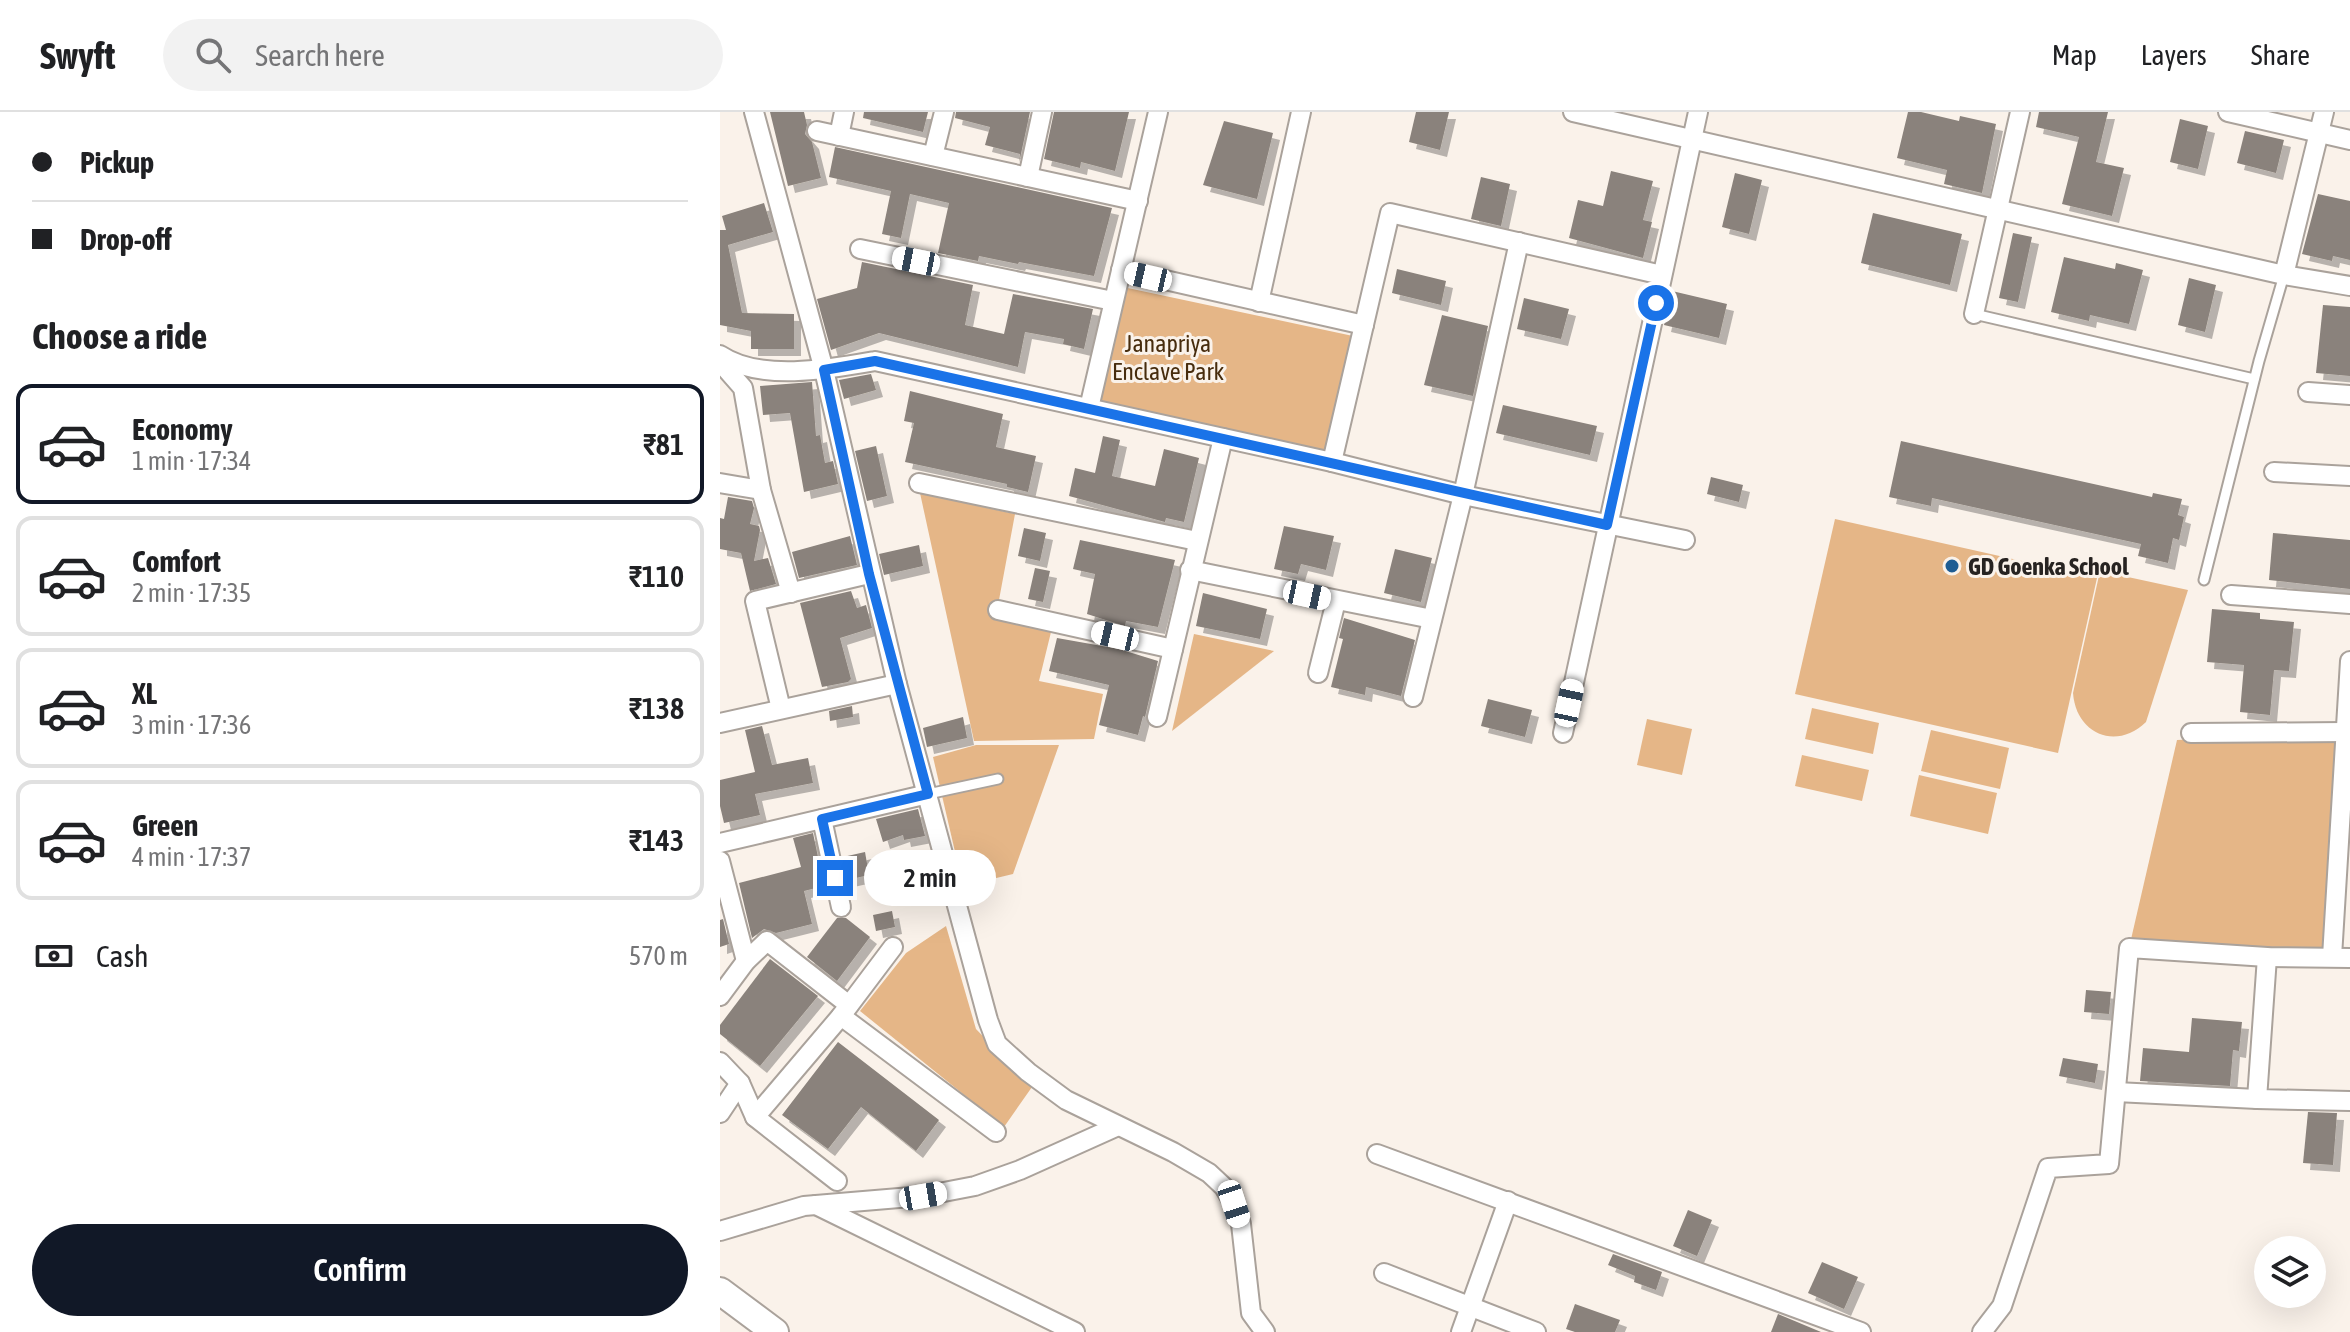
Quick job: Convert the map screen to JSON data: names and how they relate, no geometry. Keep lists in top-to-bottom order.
{
  "parks": ["Janapriya Enclave Park"],
  "places": ["GD Goenka School"],
  "page": {
    "header": "Swyft",
    "search": "Search here",
    "nav": ["Map", "Layers", "Share"],
    "banner": ["Pickup", "Drop-off"],
    "heading": "Choose a ride",
    "list": [
      {
        "name": "Economy",
        "note": "1 min · 17:34",
        "value": "₹81"
      },
      {
        "name": "Comfort",
        "note": "2 min · 17:35",
        "value": "₹110"
      },
      {
        "name": "XL",
        "note": "3 min · 17:36",
        "value": "₹138"
      },
      {
        "name": "Green",
        "note": "4 min · 17:37",
        "value": "₹143"
      }
    ],
    "bubble": "2 min",
    "pay": ["Cash", "570 m"],
    "buttons": "Confirm"
  }
}
